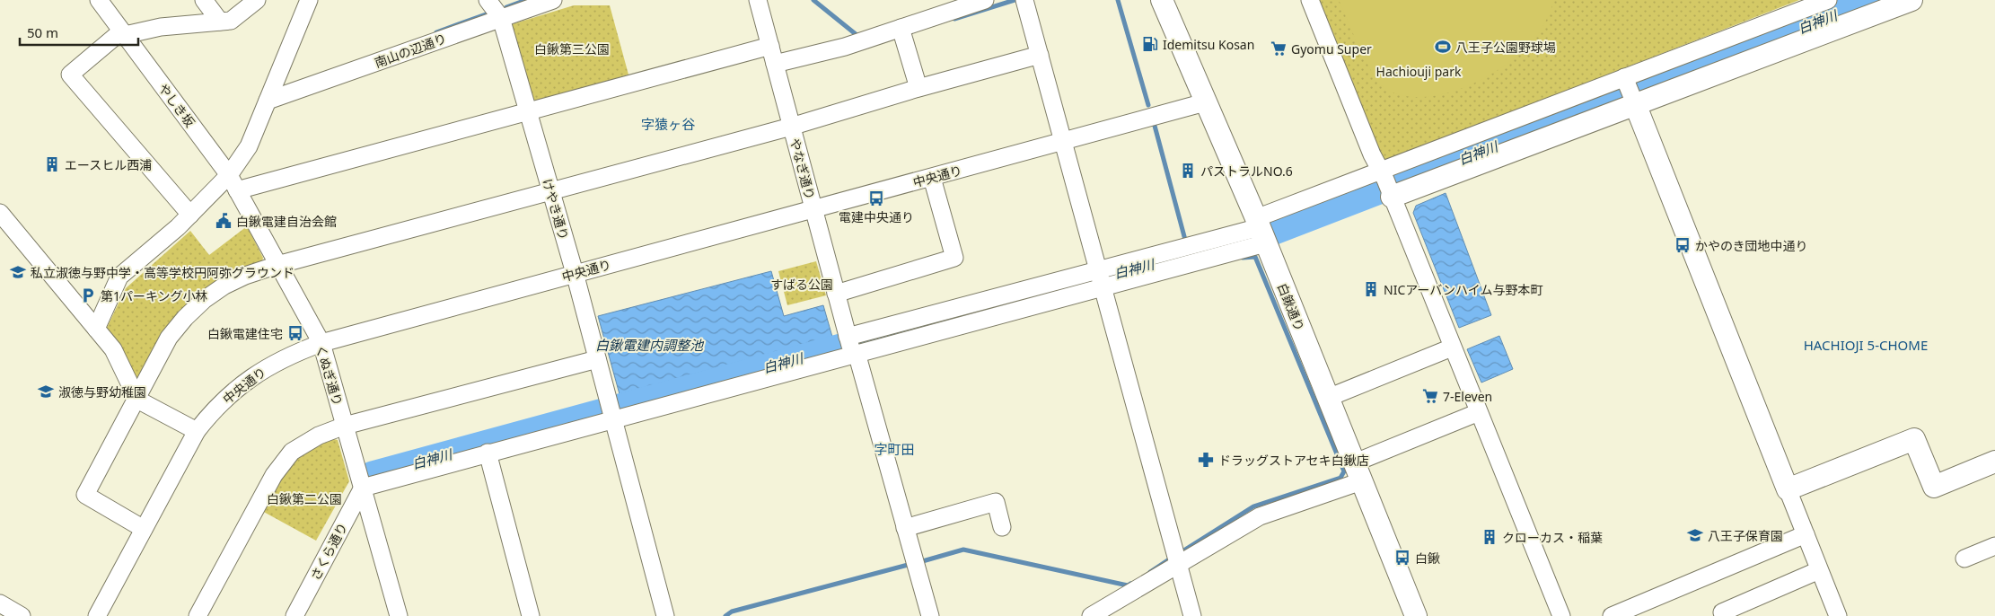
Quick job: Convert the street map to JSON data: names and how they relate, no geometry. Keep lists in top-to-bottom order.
{
  "streets": {
    "street": [
      "南山の辺通り",
      "やしき坂",
      "やなぎ通り",
      "中央通り",
      "けやき通り",
      "白鍬通り",
      "くぬぎ通り",
      "さくら通り"
    ]
  },
  "crossings": [
    ["南山の辺通り", "けやき通り"],
    ["やしき坂", "くぬぎ通り"],
    ["やなぎ通り", "中央通り"],
    ["中央通り", "けやき通り"],
    ["中央通り", "白鍬通り"],
    ["中央通り", "くぬぎ通り"],
    ["くぬぎ通り", "さくら通り"]
  ],
  "districts": ["字猿ヶ谷", "HACHIOJI 5-CHOME", "字町田"],
  "water": ["白神川", "白鍬電建内調整池"],
  "parks": [
    "白鍬第三公園",
    "Hachiouji park",
    "すばる公園",
    "白鍬第二公園"
  ],
  "places": {
    "fuel station": ["Idemitsu Kosan"],
    "sports": ["八王子公園野球場"],
    "supermarket": ["Gyomu Super", "7-Eleven"],
    "building": [
      "エースヒル西浦",
      "パストラルNO.6",
      "NICアーバンハイム与野本町",
      "クローカス・稲葉"
    ],
    "bus stop": [
      "電建中央通り",
      "かやのき団地中通り",
      "白鍬電建住宅",
      "白鍬"
    ],
    "public building": ["白鍬電建自治会館"],
    "school or university": ["私立淑徳与野中学・高等学校円阿弥グラウンド", "淑徳与野幼稚園", "八王子保育園"],
    "parking": ["第1パーキング小林"],
    "pharmacy": ["ドラッグストアセキ白鍬店"]
  },
  "scale_bar": "50 m"
}
